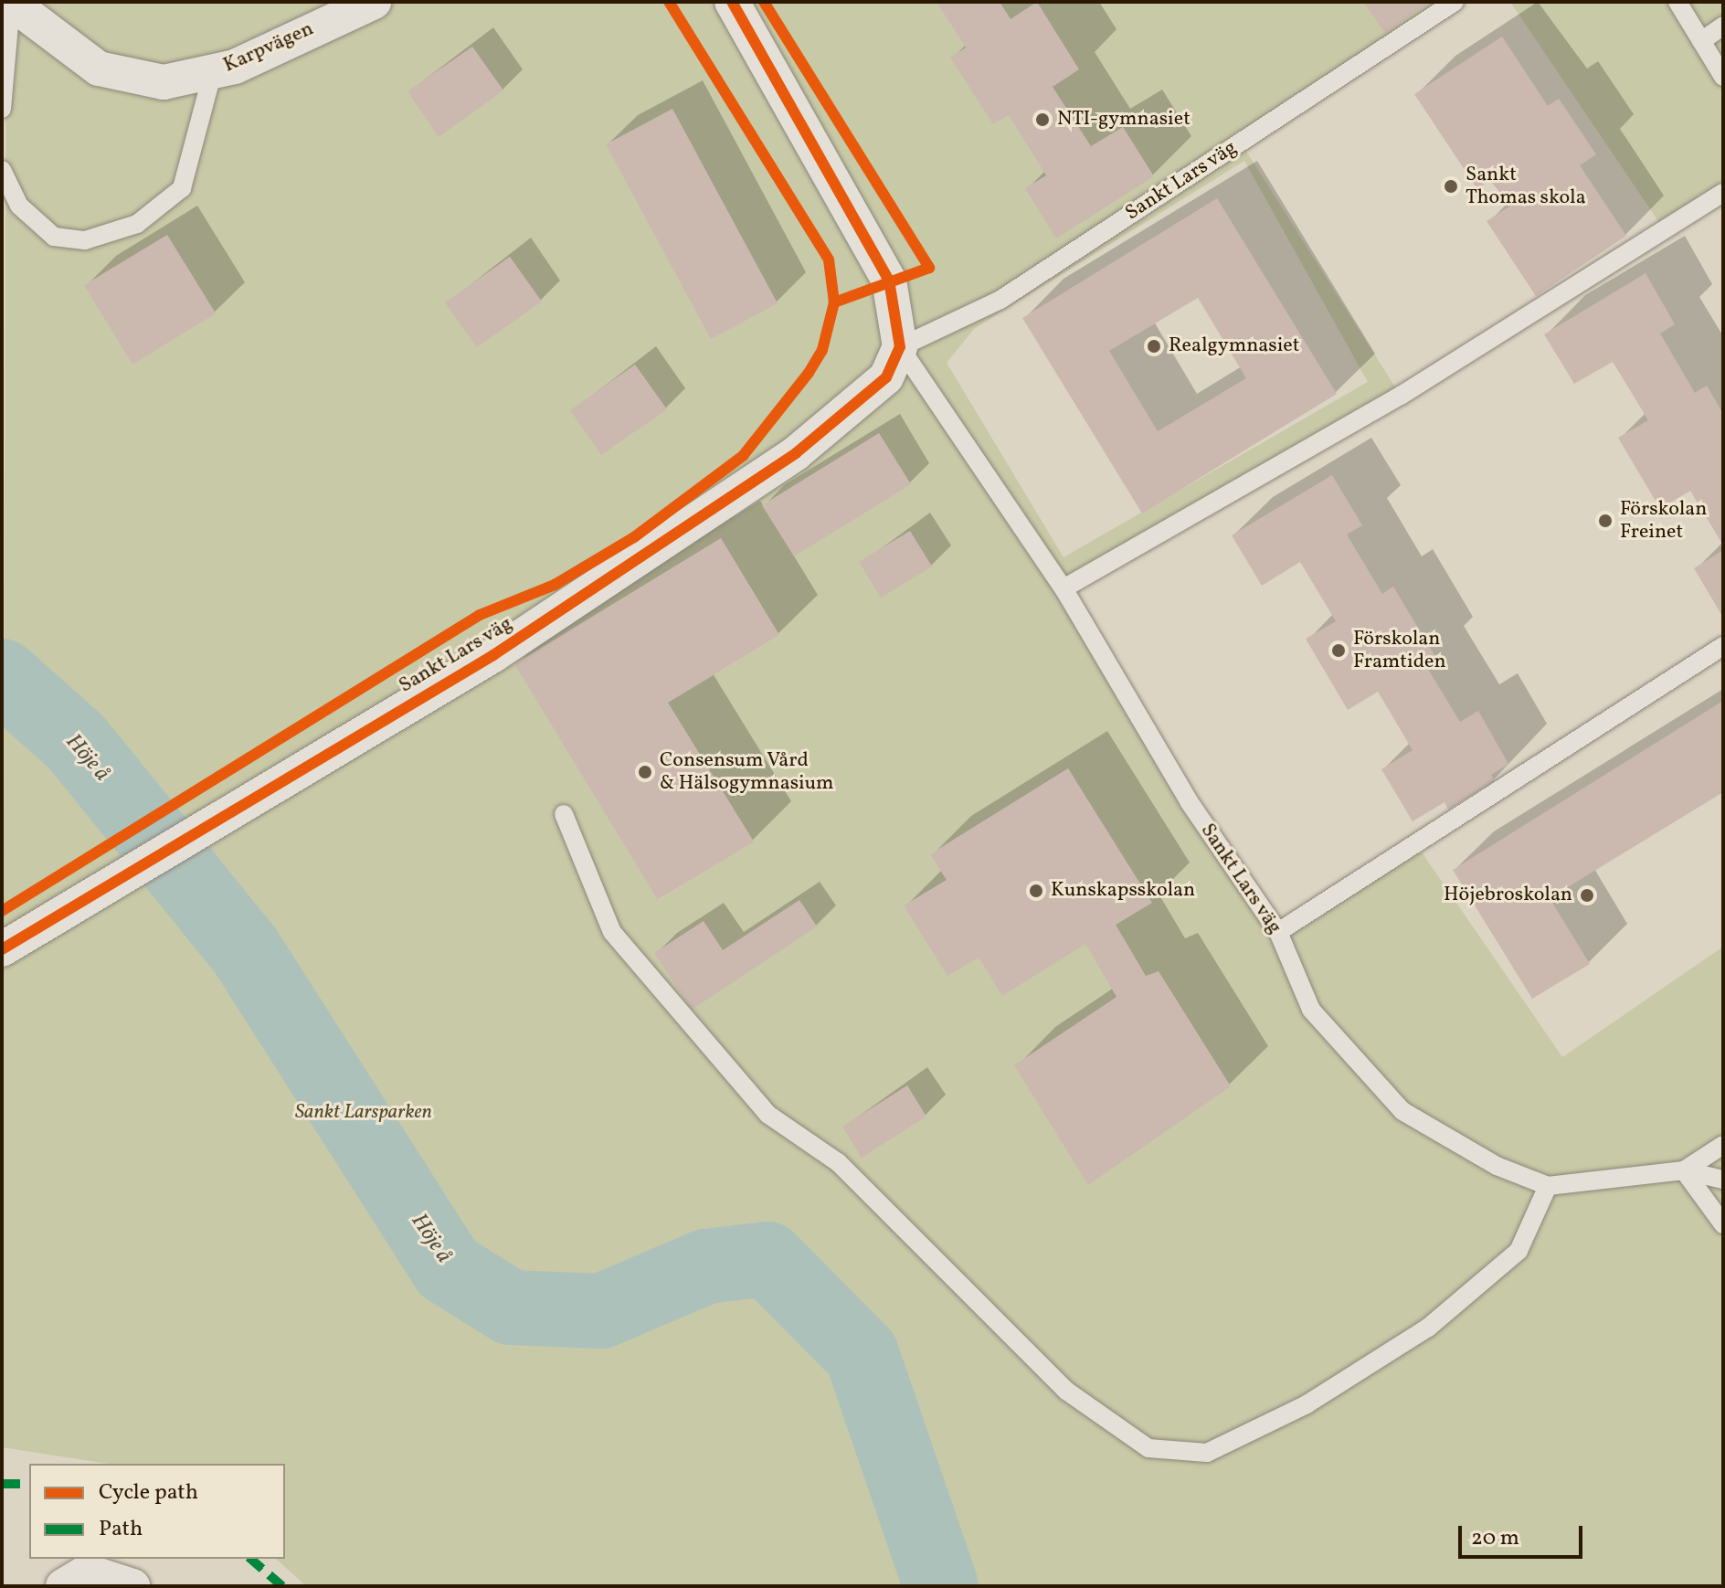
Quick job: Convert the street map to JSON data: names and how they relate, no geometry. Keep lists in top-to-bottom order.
{
  "streets": {
    "street": ["Karpvägen", "Sankt Lars väg"]
  },
  "water": ["Höje å"],
  "parks": ["Sankt Larsparken"],
  "places": [
    "NTI-gymnasiet",
    "Sankt Thomas skola",
    "Realgymnasiet",
    "Förskolan Freinet",
    "Förskolan Framtiden",
    "Consensum Vård & Hälsogymnasium",
    "Kunskapsskolan",
    "Höjebroskolan"
  ],
  "legend": ["Cycle path", "Path"],
  "scale_bar": "20 m"
}
